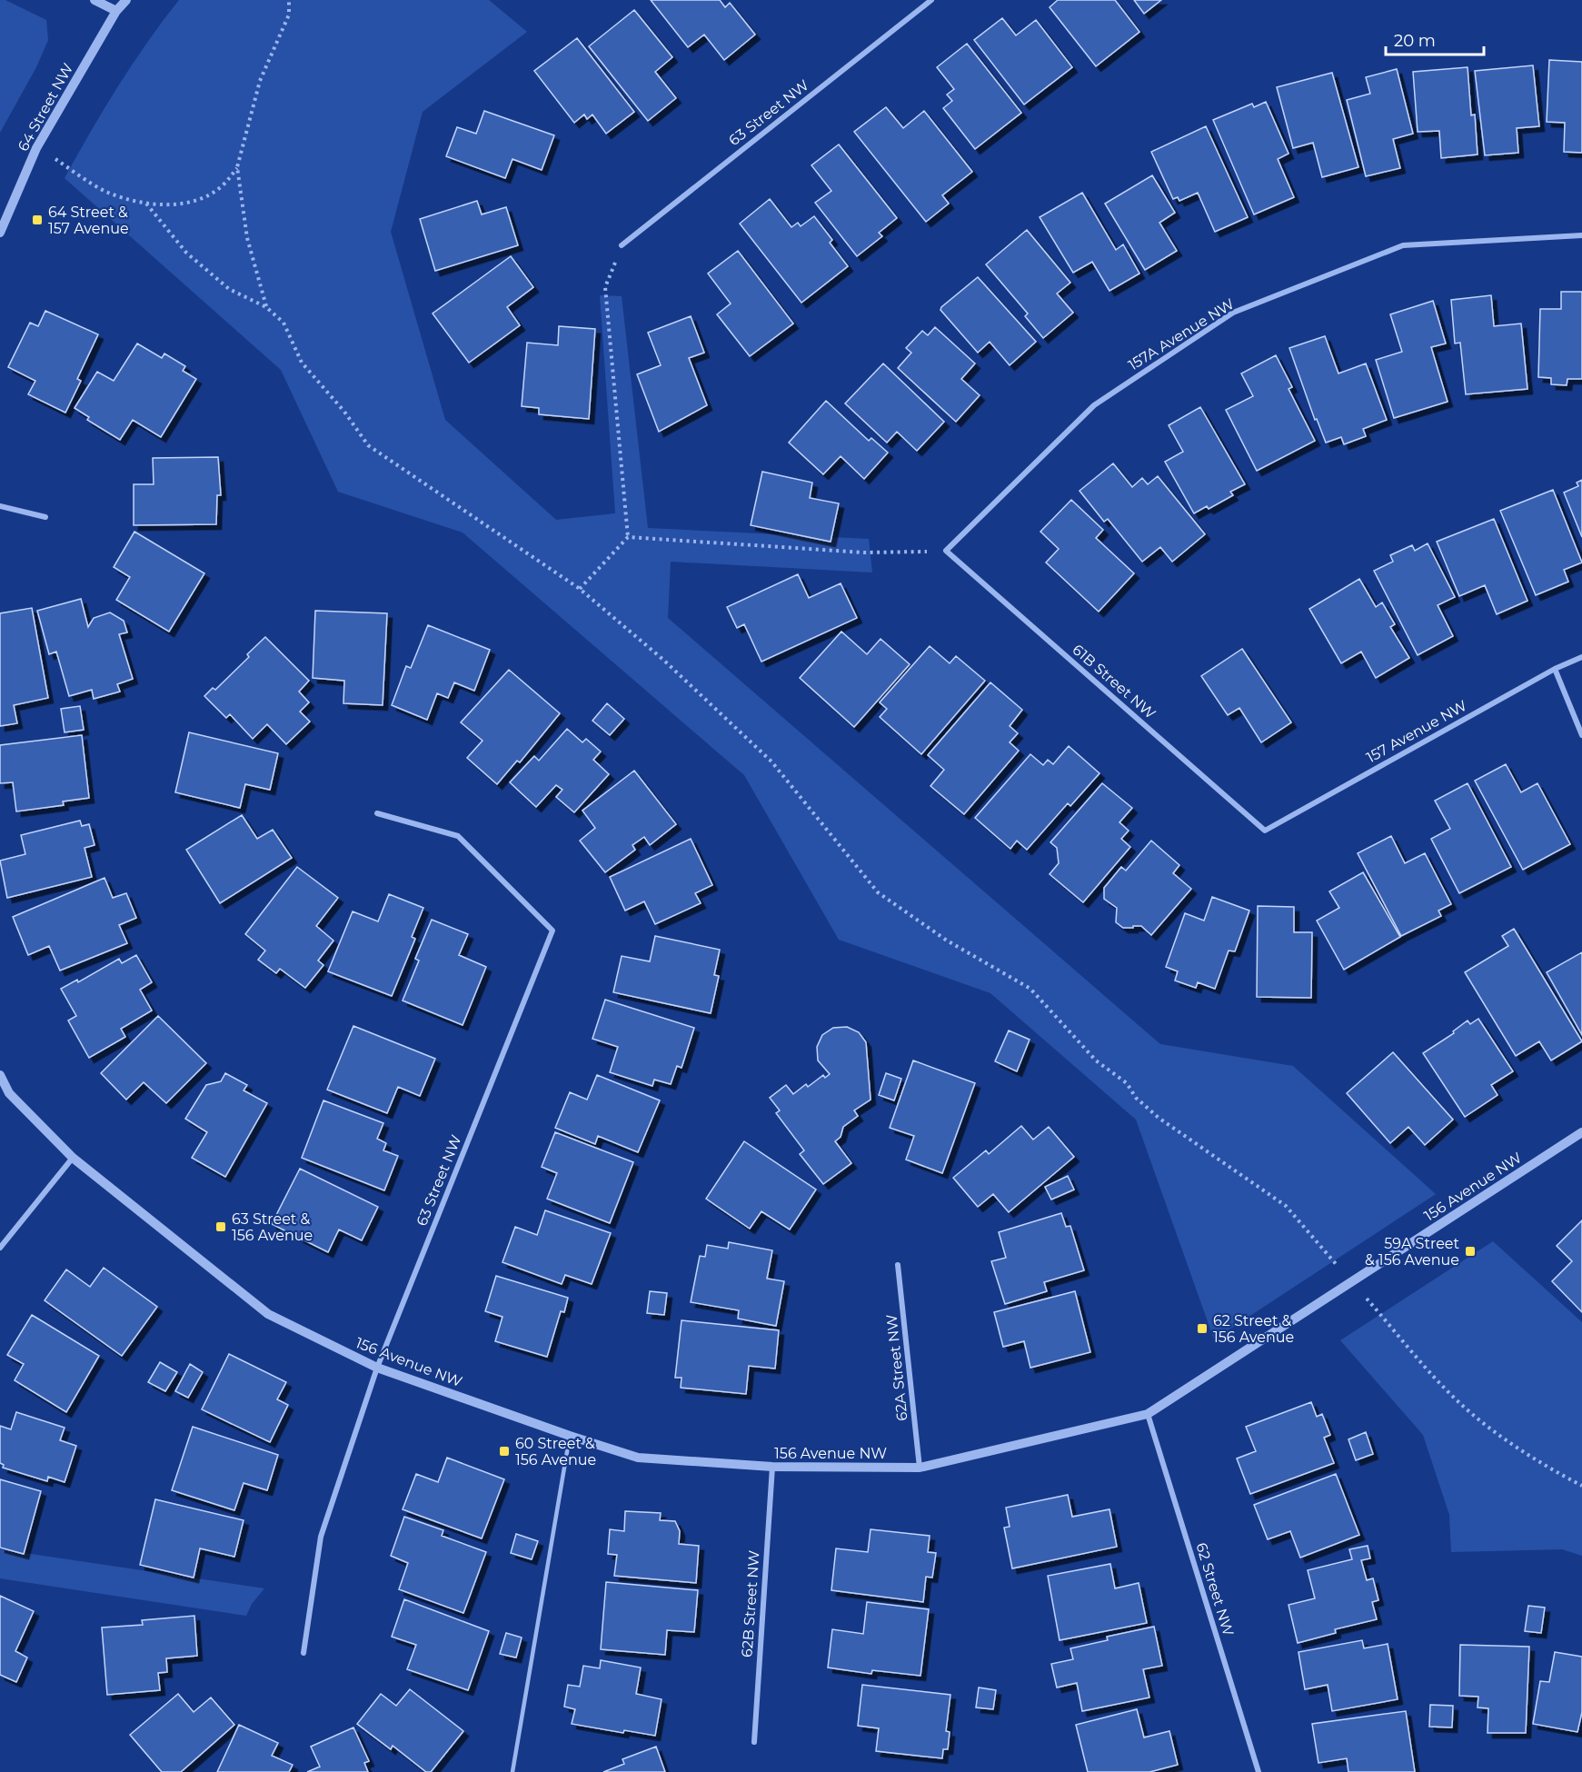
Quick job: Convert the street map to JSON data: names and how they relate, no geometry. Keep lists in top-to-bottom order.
{
  "streets": {
    "street": [
      "64 Street NW",
      "63 Street NW",
      "157A Avenue NW",
      "61B Street NW",
      "157 Avenue NW",
      "156 Avenue NW",
      "62A Street NW",
      "62 Street NW",
      "62B Street NW"
    ]
  },
  "crossings": [
    ["63 Street NW", "156 Avenue NW"],
    ["157A Avenue NW", "61B Street NW"],
    ["61B Street NW", "157 Avenue NW"],
    ["156 Avenue NW", "62A Street NW"],
    ["156 Avenue NW", "62 Street NW"],
    ["156 Avenue NW", "62B Street NW"]
  ],
  "places": {
    "transit": [
      "64 Street & 157 Avenue",
      "63 Street & 156 Avenue",
      "59A Street & 156 Avenue",
      "62 Street & 156 Avenue",
      "60 Street & 156 Avenue"
    ]
  },
  "scale_bar": "20 m"
}
